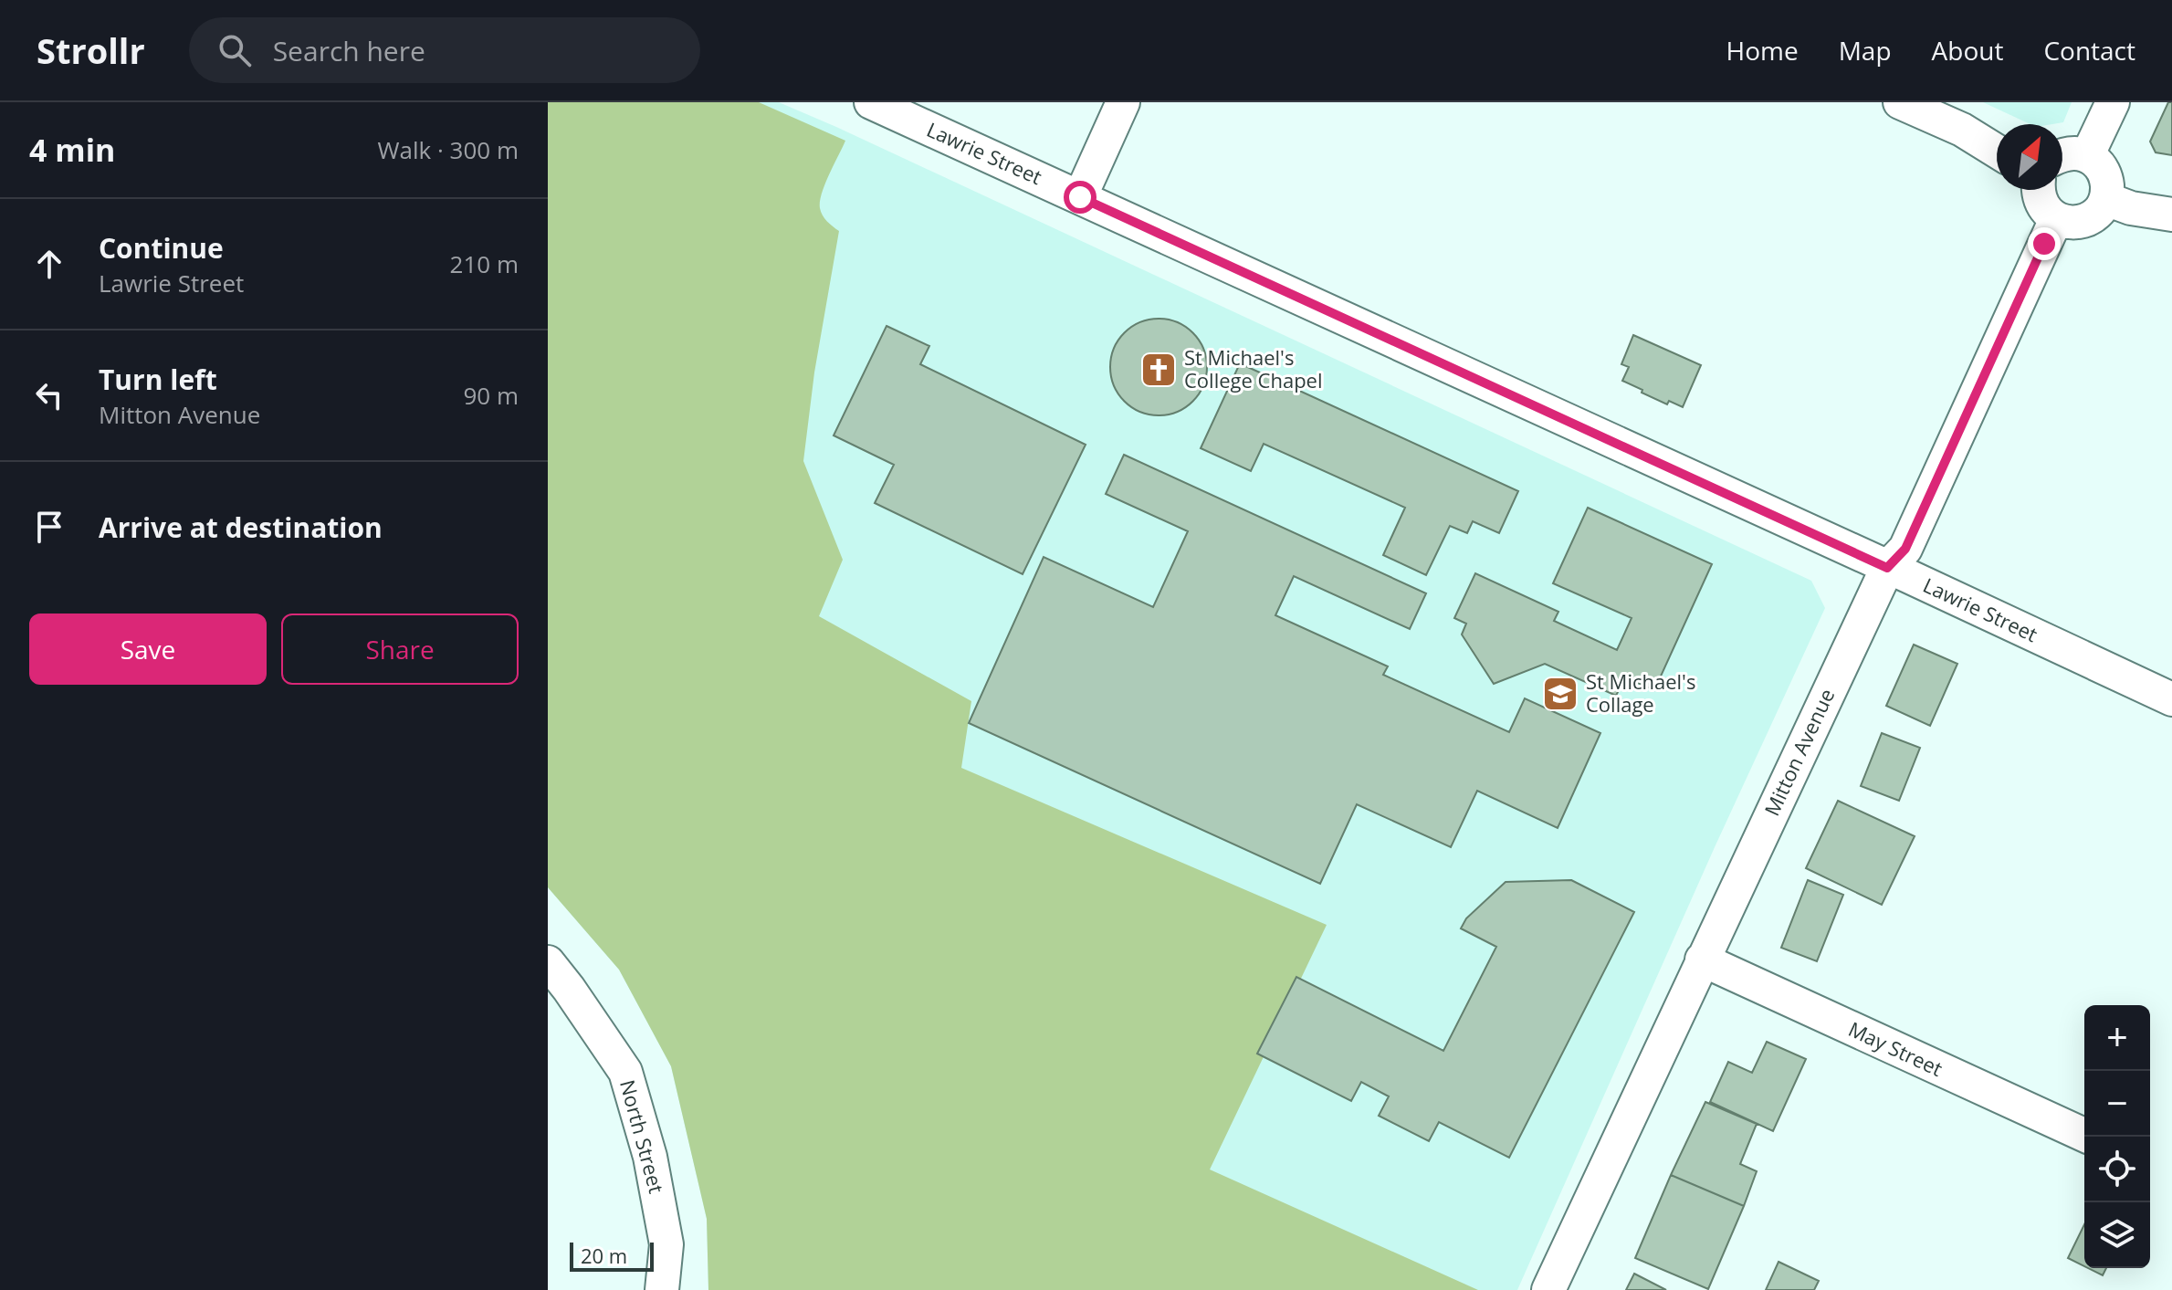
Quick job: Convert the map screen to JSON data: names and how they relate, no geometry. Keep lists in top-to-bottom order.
{
  "streets": {
    "street": [
      "Lawrie Street",
      "Mitton Avenue",
      "May Street",
      "North Street"
    ]
  },
  "crossings": [
    ["Lawrie Street", "Mitton Avenue"],
    ["Mitton Avenue", "May Street"]
  ],
  "places": {
    "church": ["St Michael's College Chapel"],
    "school or university": ["St Michael's Collage"]
  },
  "scale_bar": "20 m",
  "north": "top right",
  "page": {
    "header": "Strollr",
    "search": "Search here",
    "nav": [
      "Home",
      "Map",
      "About",
      "Contact"
    ],
    "heading": ["4 min", "Walk · 300 m"],
    "list": [
      ["Continue", "Lawrie Street", "210 m"],
      ["Turn left", "Mitton Avenue", "90 m"],
      "Arrive at destination"
    ],
    "buttons": ["Save", "Share"],
    "map_buttons": ["+", "−"],
    "scale": "20 m"
  }
}
